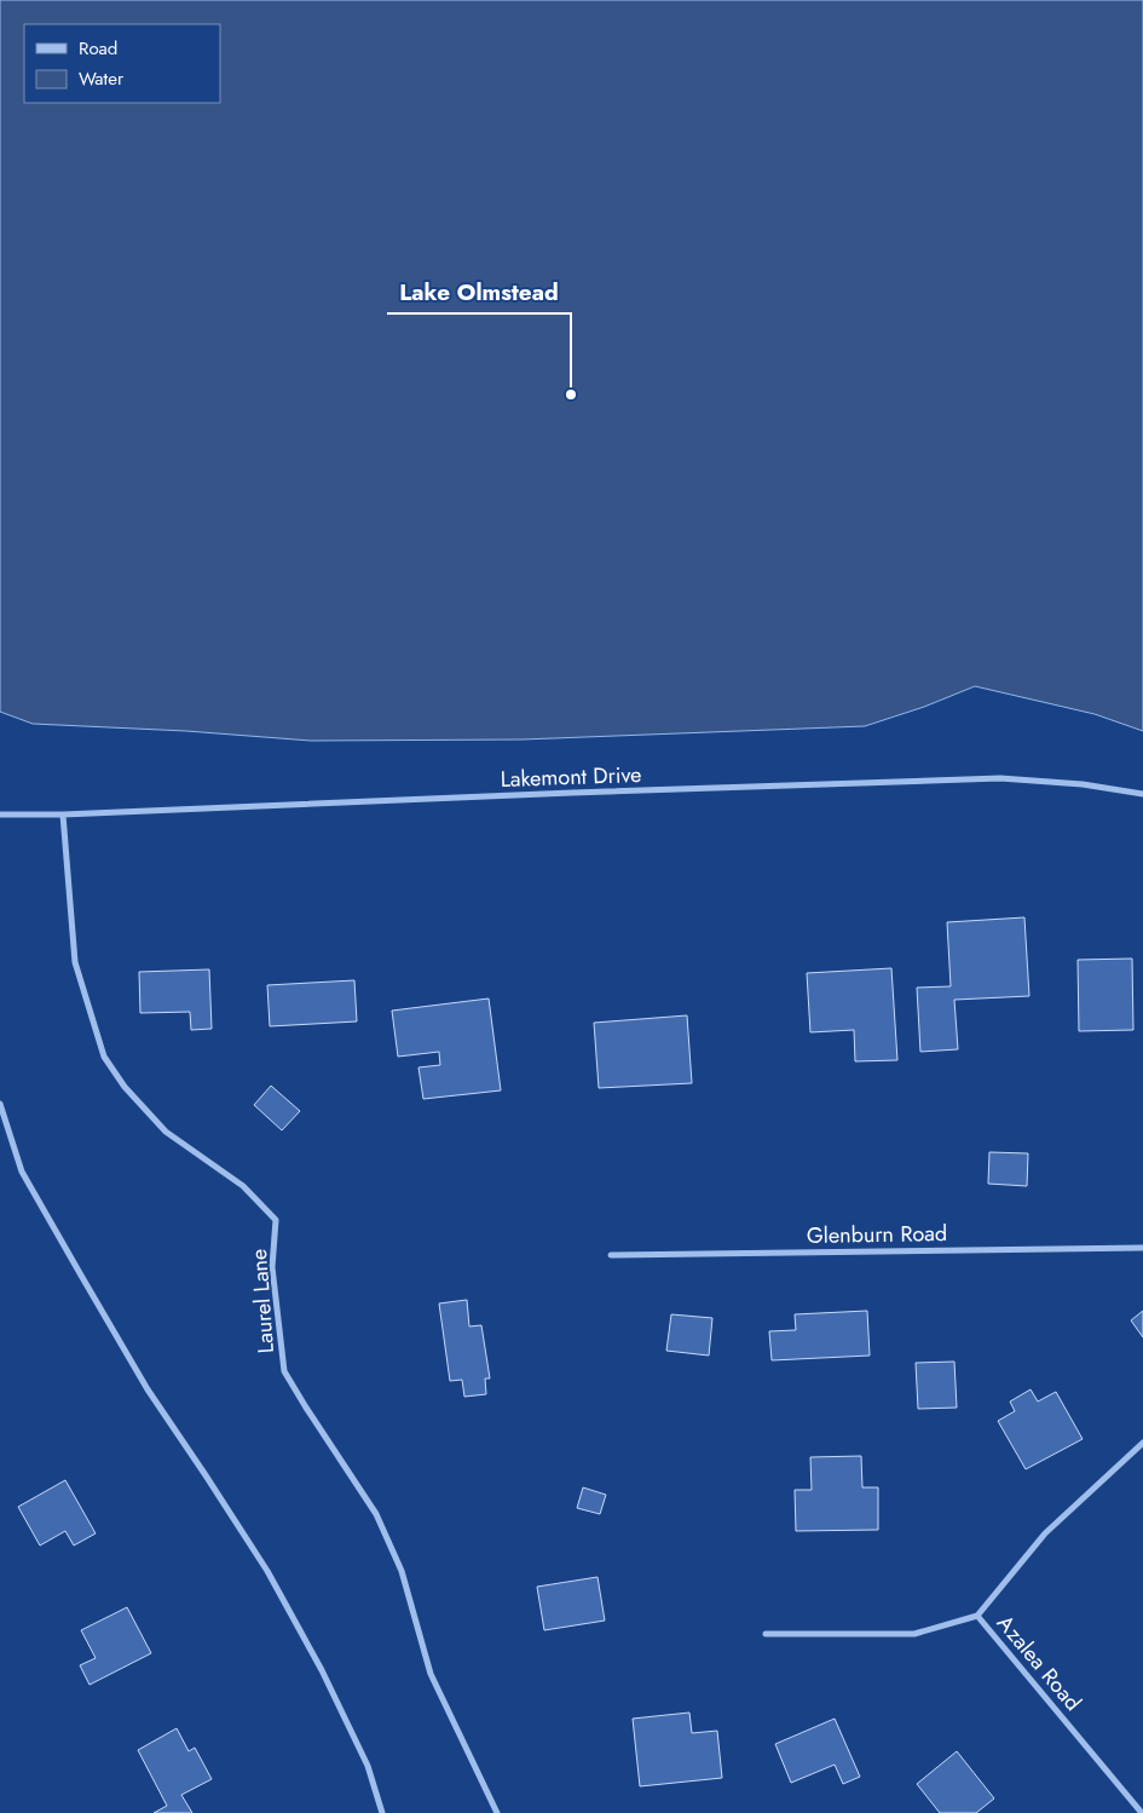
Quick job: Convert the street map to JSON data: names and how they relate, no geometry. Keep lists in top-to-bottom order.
{
  "streets": {
    "street": [
      "Lakemont Drive",
      "Glenburn Road",
      "Laurel Lane",
      "Azalea Road"
    ]
  },
  "crossings": [
    ["Lakemont Drive", "Laurel Lane"]
  ],
  "places": ["Lake Olmstead"],
  "legend": ["Road", "Water"]
}
